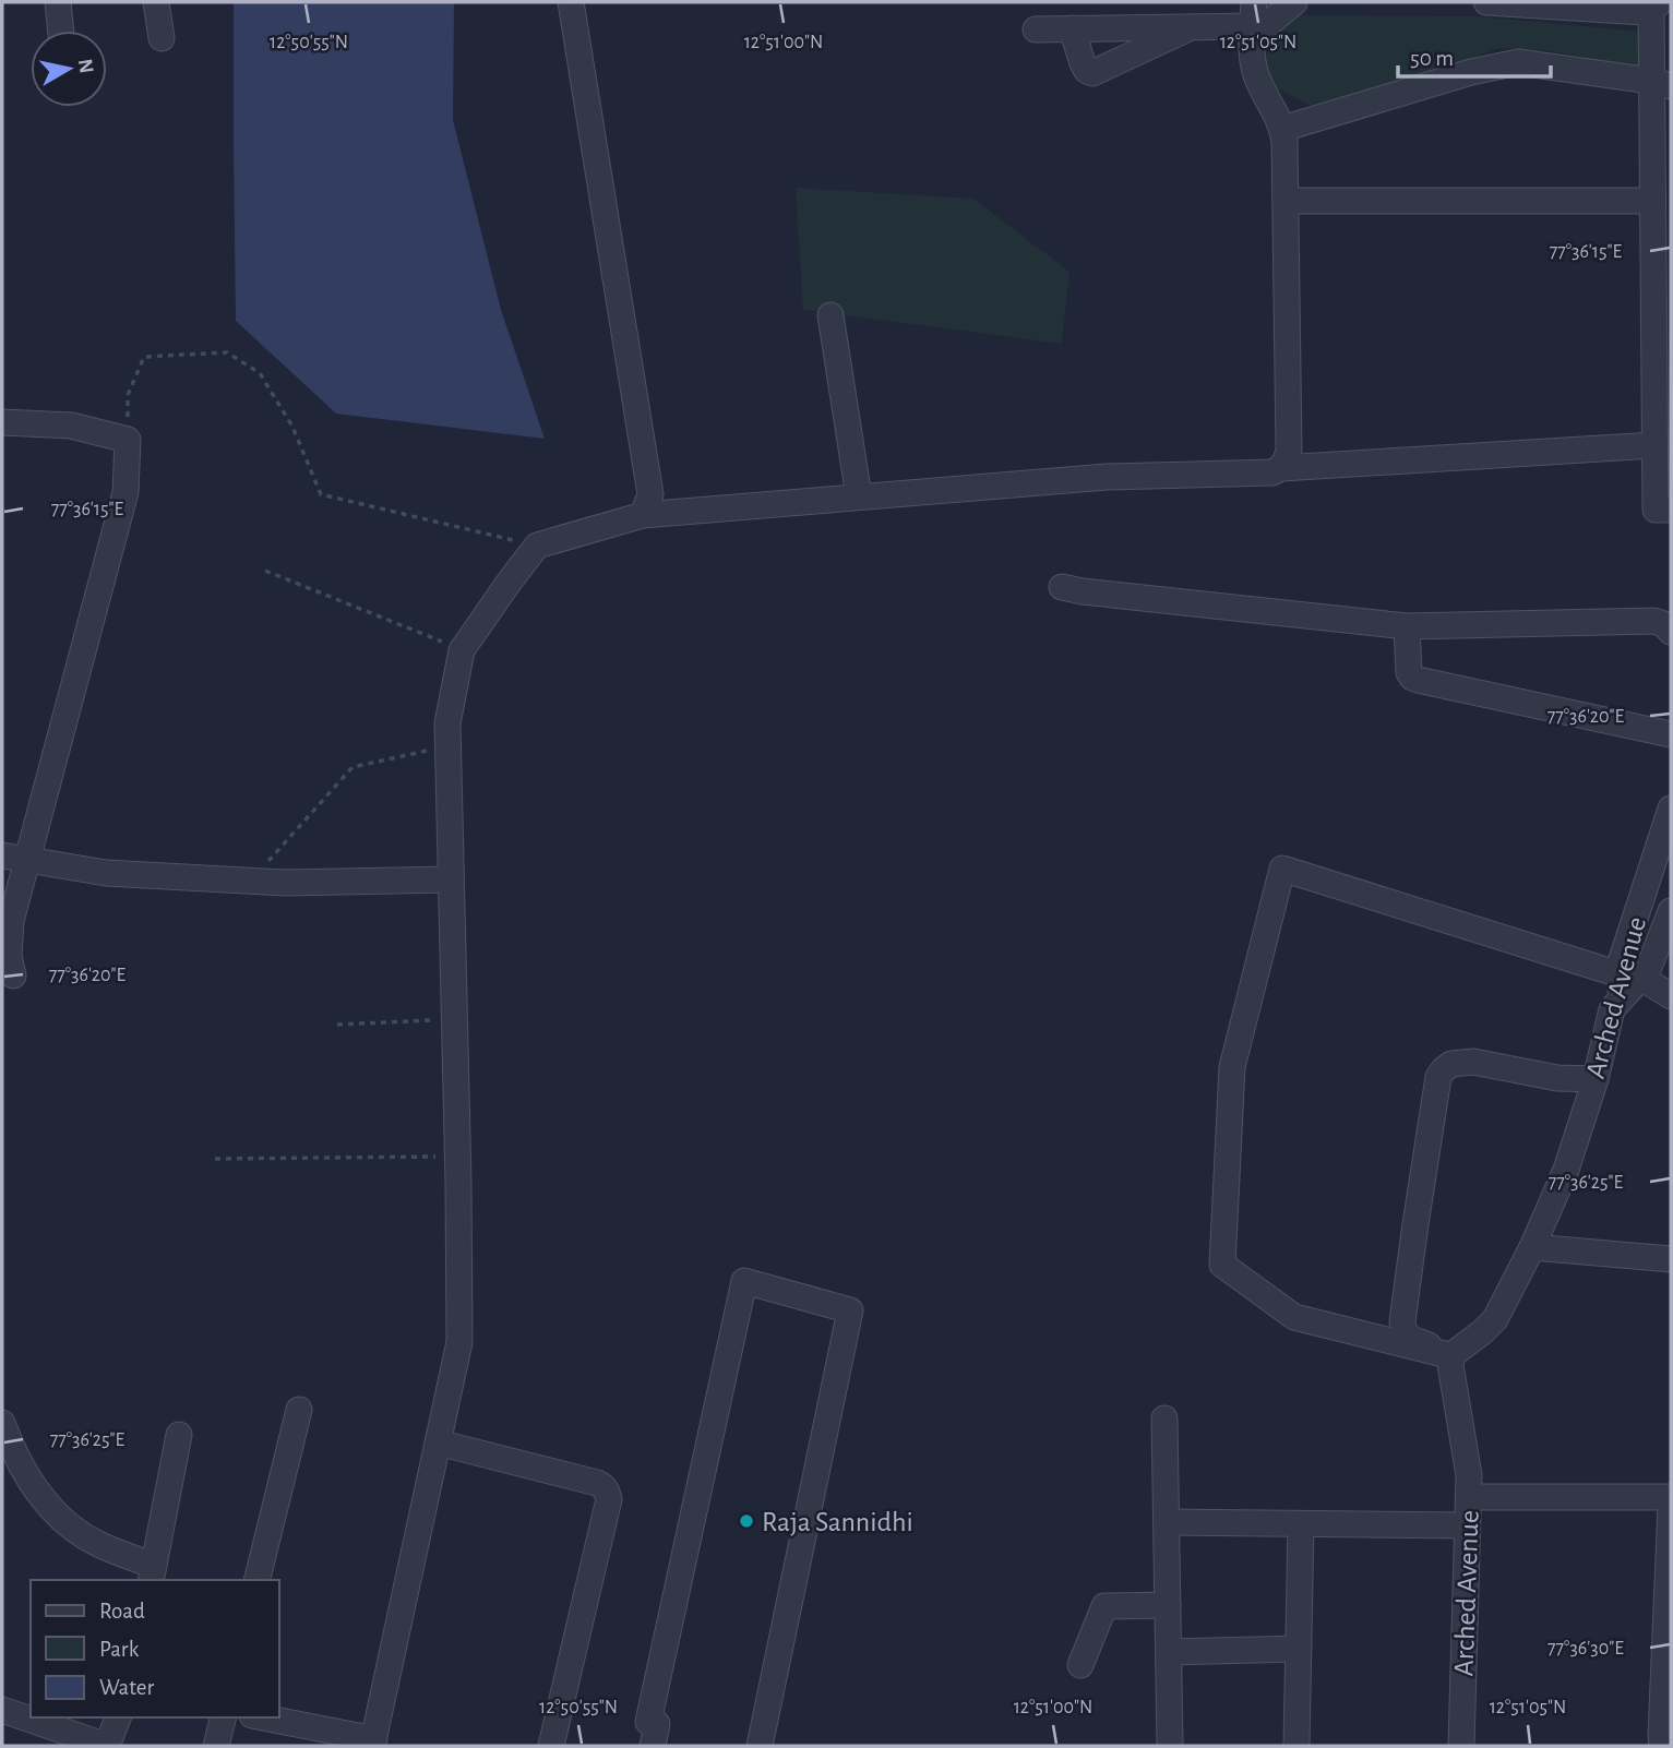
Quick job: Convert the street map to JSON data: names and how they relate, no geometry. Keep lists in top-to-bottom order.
{
  "streets": {
    "street": ["Arched Avenue"]
  },
  "places": ["Raja Sannidhi"],
  "legend": ["Road", "Park", "Water"],
  "scale_bar": "50 m",
  "north": "right",
  "coordinates": [
    "12°50'55\"N",
    "12°51'00\"N",
    "12°51'05\"N",
    "77°36'15\"E",
    "77°36'20\"E",
    "77°36'25\"E",
    "77°36'30\"E"
  ]
}
